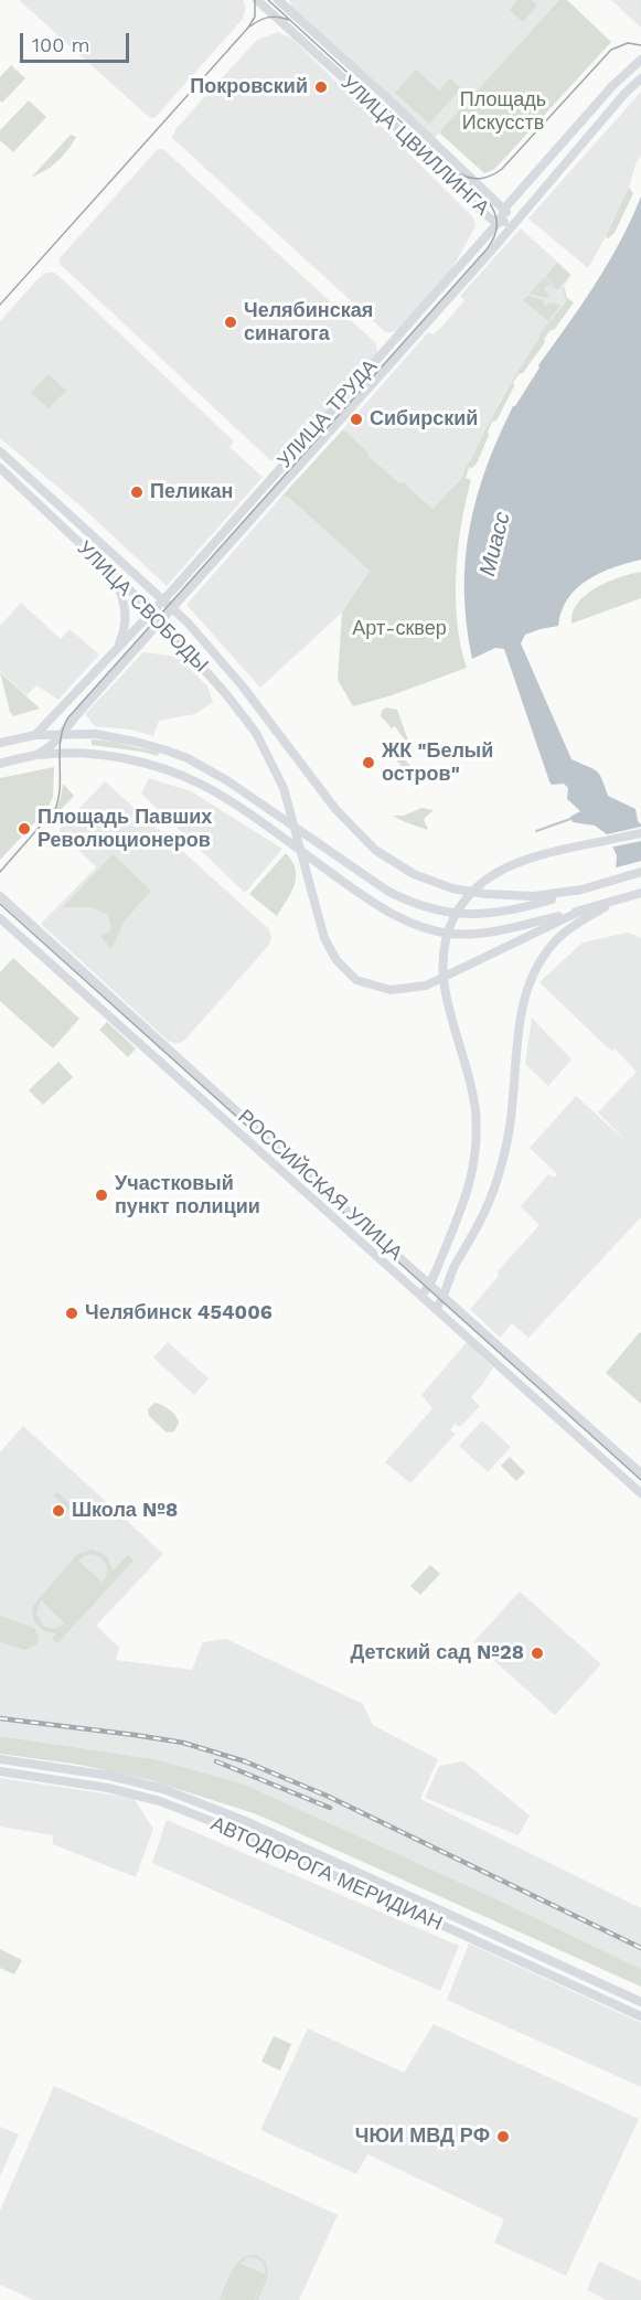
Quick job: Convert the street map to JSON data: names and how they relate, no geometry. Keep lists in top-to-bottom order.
{
  "streets": {
    "main road": [
      "УЛИЦА ЦВИЛЛИНГА",
      "УЛИЦА ТРУДА",
      "УЛИЦА СВОБОДЫ",
      "РОССИЙСКАЯ УЛИЦА",
      "АВТОДОРОГА МЕРИДИАН"
    ]
  },
  "crossings": [
    ["УЛИЦА ЦВИЛЛИНГА", "УЛИЦА ТРУДА"],
    ["УЛИЦА ТРУДА", "УЛИЦА СВОБОДЫ"]
  ],
  "water": ["Миасс"],
  "parks": ["Площадь Искусств", "Арт-сквер"],
  "places": [
    "Покровский",
    "Челябинская синагога",
    "Сибирский",
    "Пеликан",
    "ЖК \"Белый остров\"",
    "Площадь Павших Революционеров",
    "Участковый пункт полиции",
    "Челябинск 454006",
    "Школа №8",
    "Детский сад №28",
    "ЧЮИ МВД РФ"
  ],
  "scale_bar": "100 m"
}
